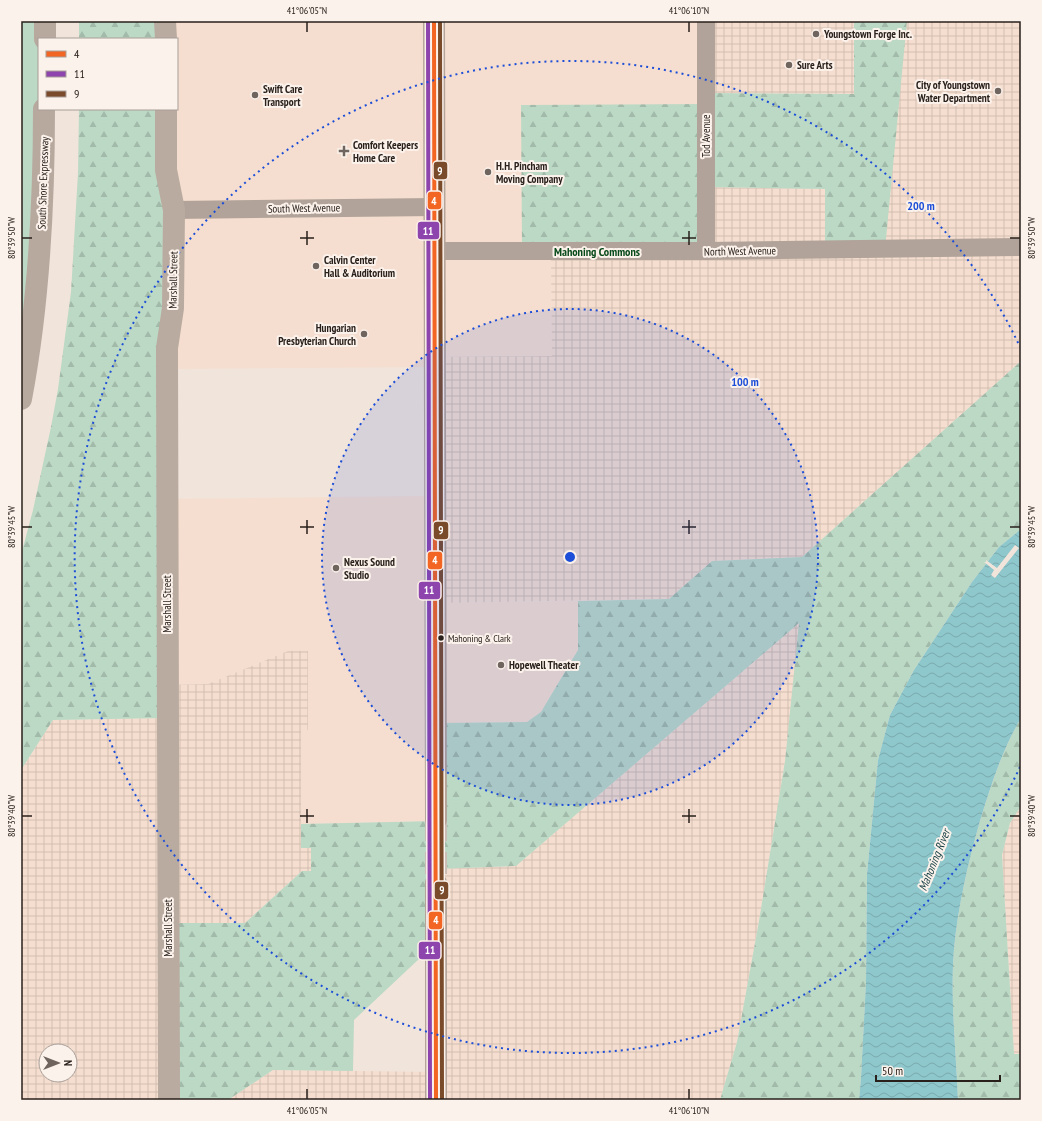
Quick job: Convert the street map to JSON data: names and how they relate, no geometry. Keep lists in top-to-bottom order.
{
  "streets": {
    "highway": ["South Shore Expressway"],
    "street": [
      "Tod Avenue",
      "South West Avenue",
      "North West Avenue",
      "Marshall Street"
    ]
  },
  "crossings": [
    ["Tod Avenue", "North West Avenue"],
    ["South West Avenue", "Marshall Street"]
  ],
  "districts": ["Mahoning Commons"],
  "water": ["Mahoning River"],
  "places": {
    "other": [
      "Youngstown Forge Inc.",
      "Sure Arts",
      "City of Youngstown Water Department",
      "Swift Care Transport",
      "H.H. Pincham Moving Company",
      "Calvin Center Hall & Auditorium",
      "Hungarian Presbyterian Church",
      "Nexus Sound Studio",
      "Mahoning & Clark",
      "Hopewell Theater"
    ],
    "health": ["Comfort Keepers Home Care"]
  },
  "lines": ["transit line 4", "transit line 11", "transit line 9"],
  "legend": ["4", "11", "9"],
  "scale_bar": "50 m",
  "north": "right",
  "coordinates": [
    "41°06'05\"N",
    "41°06'10\"N",
    "80°39'50\"W",
    "80°39'45\"W",
    "80°39'40\"W"
  ],
  "rings": ["200 m", "100 m"]
}
